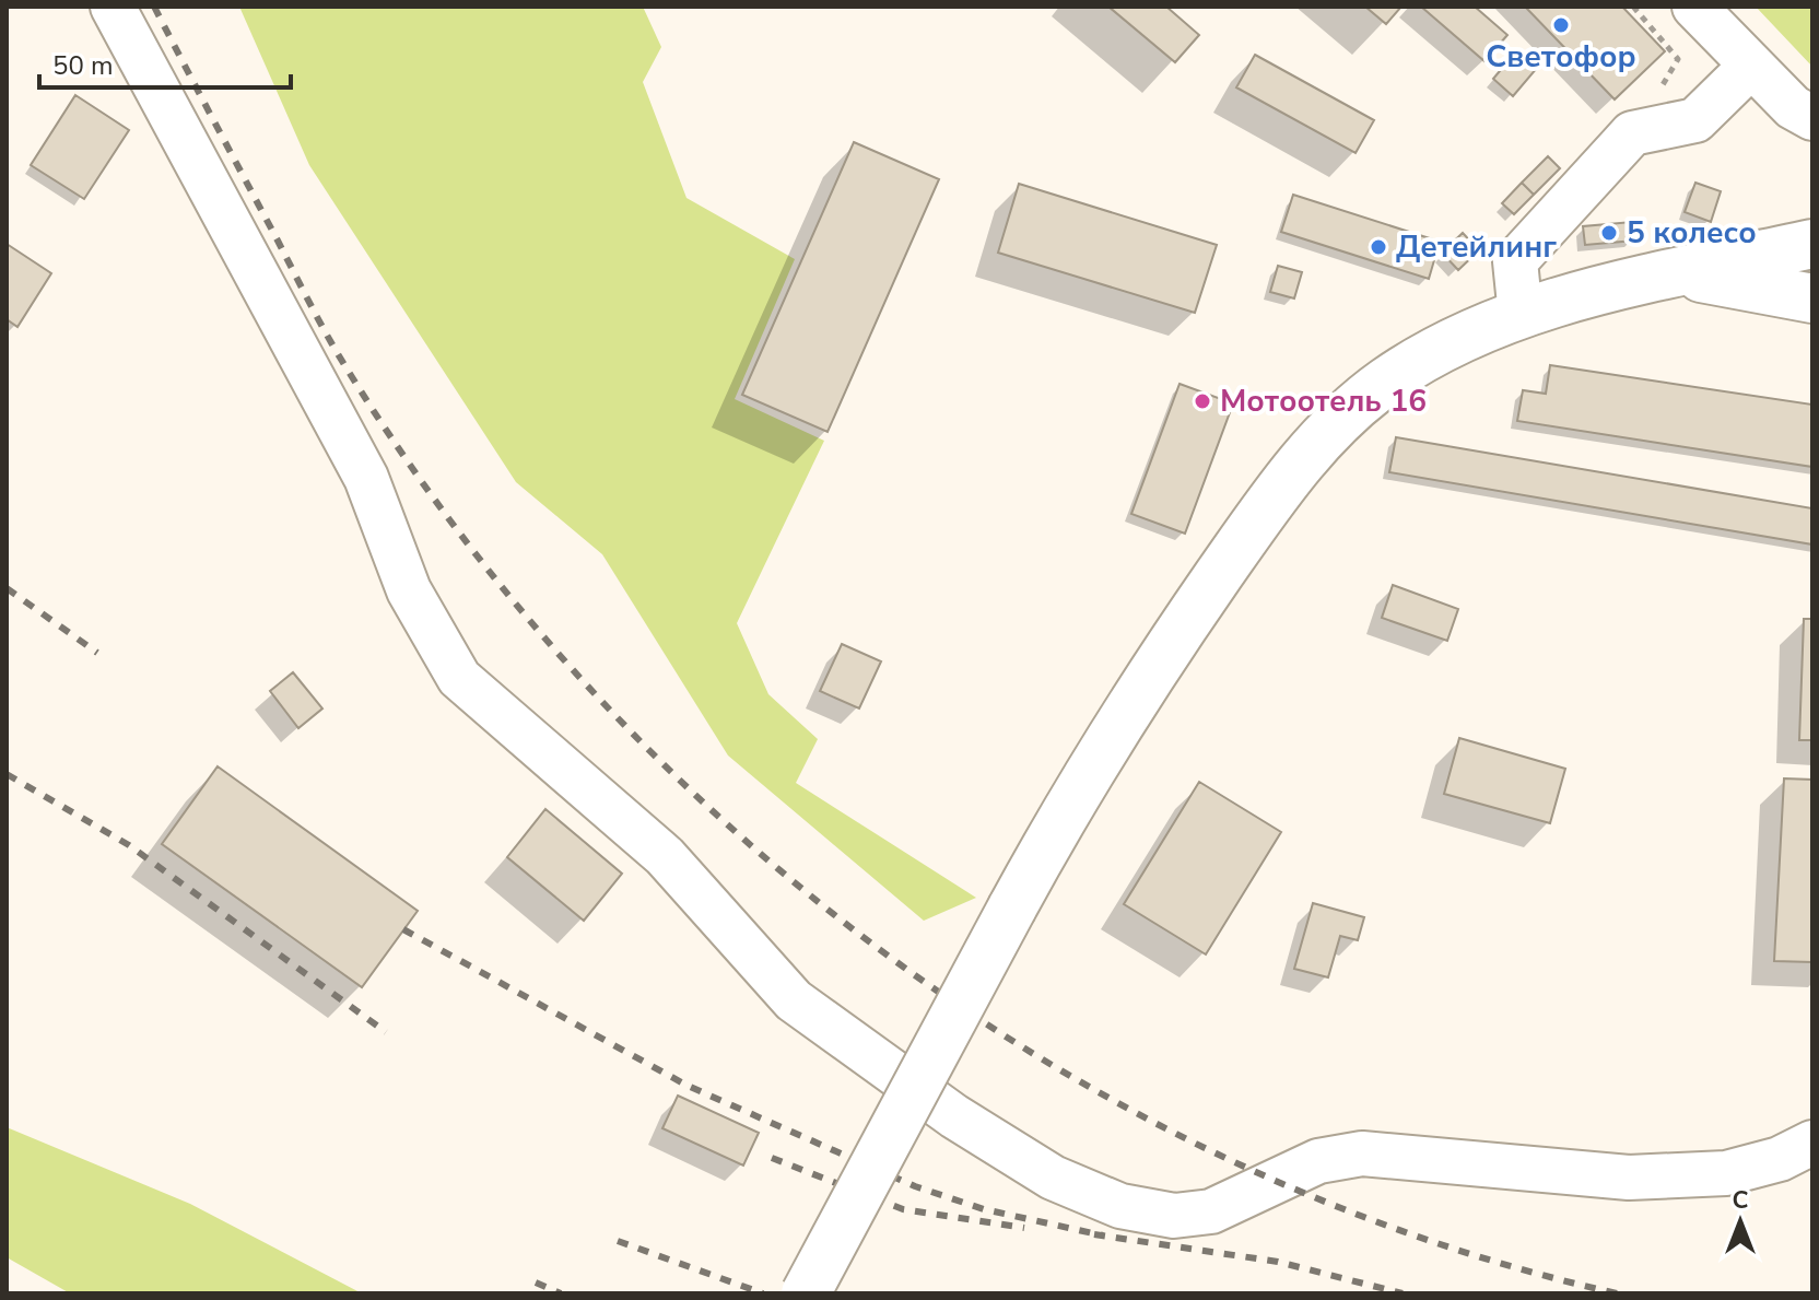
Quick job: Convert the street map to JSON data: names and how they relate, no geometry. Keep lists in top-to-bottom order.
{
  "places": [
    "Светофор",
    "5 колесо",
    "Детейлинг",
    "Мотоотель 16"
  ],
  "scale_bar": "50 m",
  "north": "top"
}
